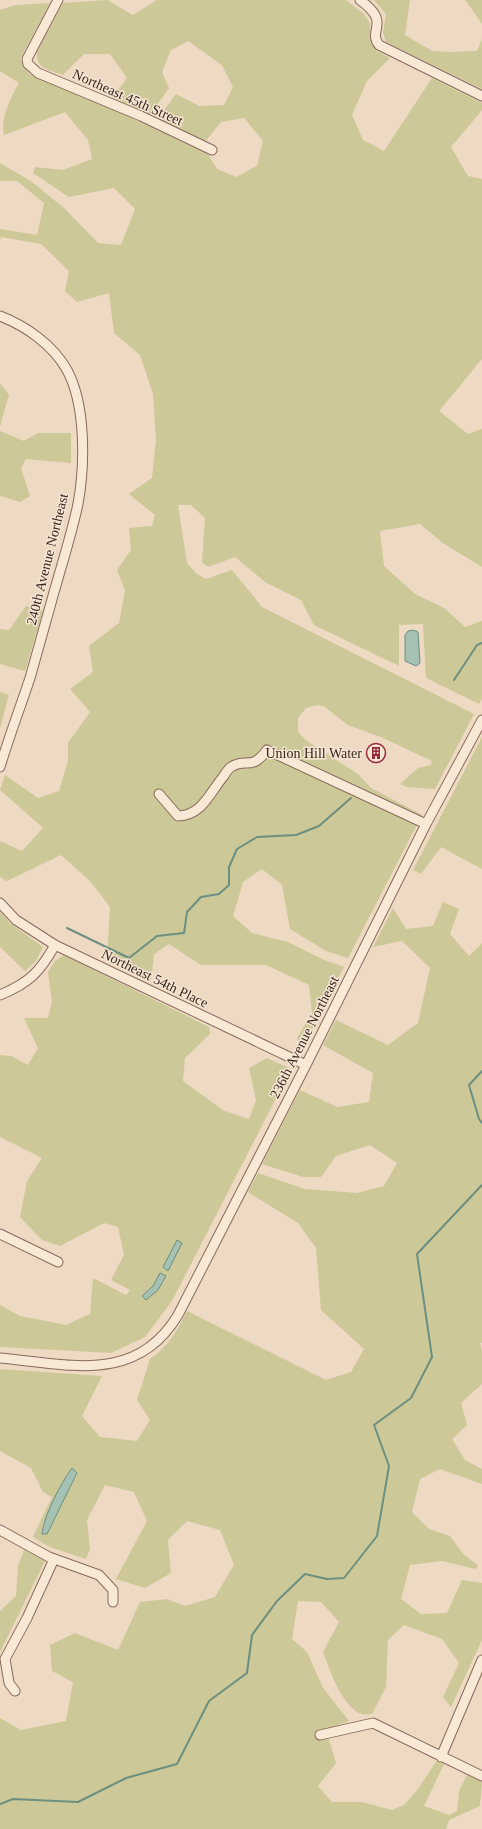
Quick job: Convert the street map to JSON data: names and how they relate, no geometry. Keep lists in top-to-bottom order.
{
  "streets": {
    "street": [
      "Northeast 45th Street",
      "240th Avenue Northeast",
      "Northeast 54th Place",
      "236th Avenue Northeast"
    ]
  },
  "crossings": [
    ["Northeast 54th Place", "236th Avenue Northeast"]
  ],
  "places": {
    "building": ["Union Hill Water"]
  }
}
